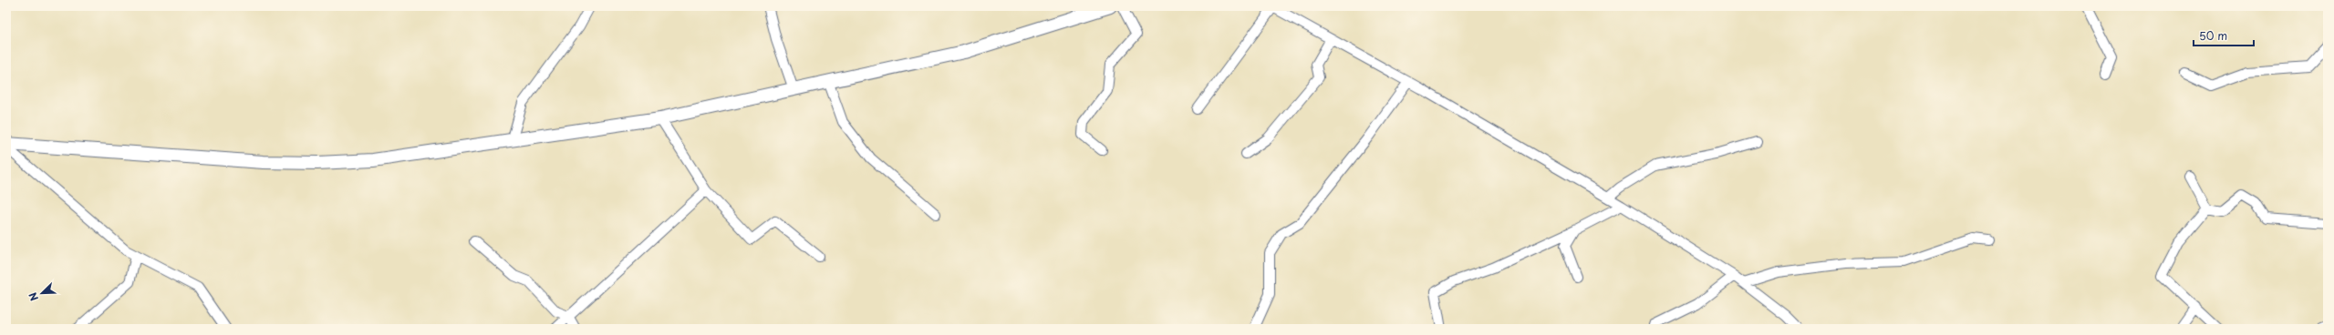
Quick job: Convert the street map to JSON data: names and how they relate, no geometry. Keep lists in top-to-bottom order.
{
  "scale_bar": "50 m",
  "north": "bottom left"
}
